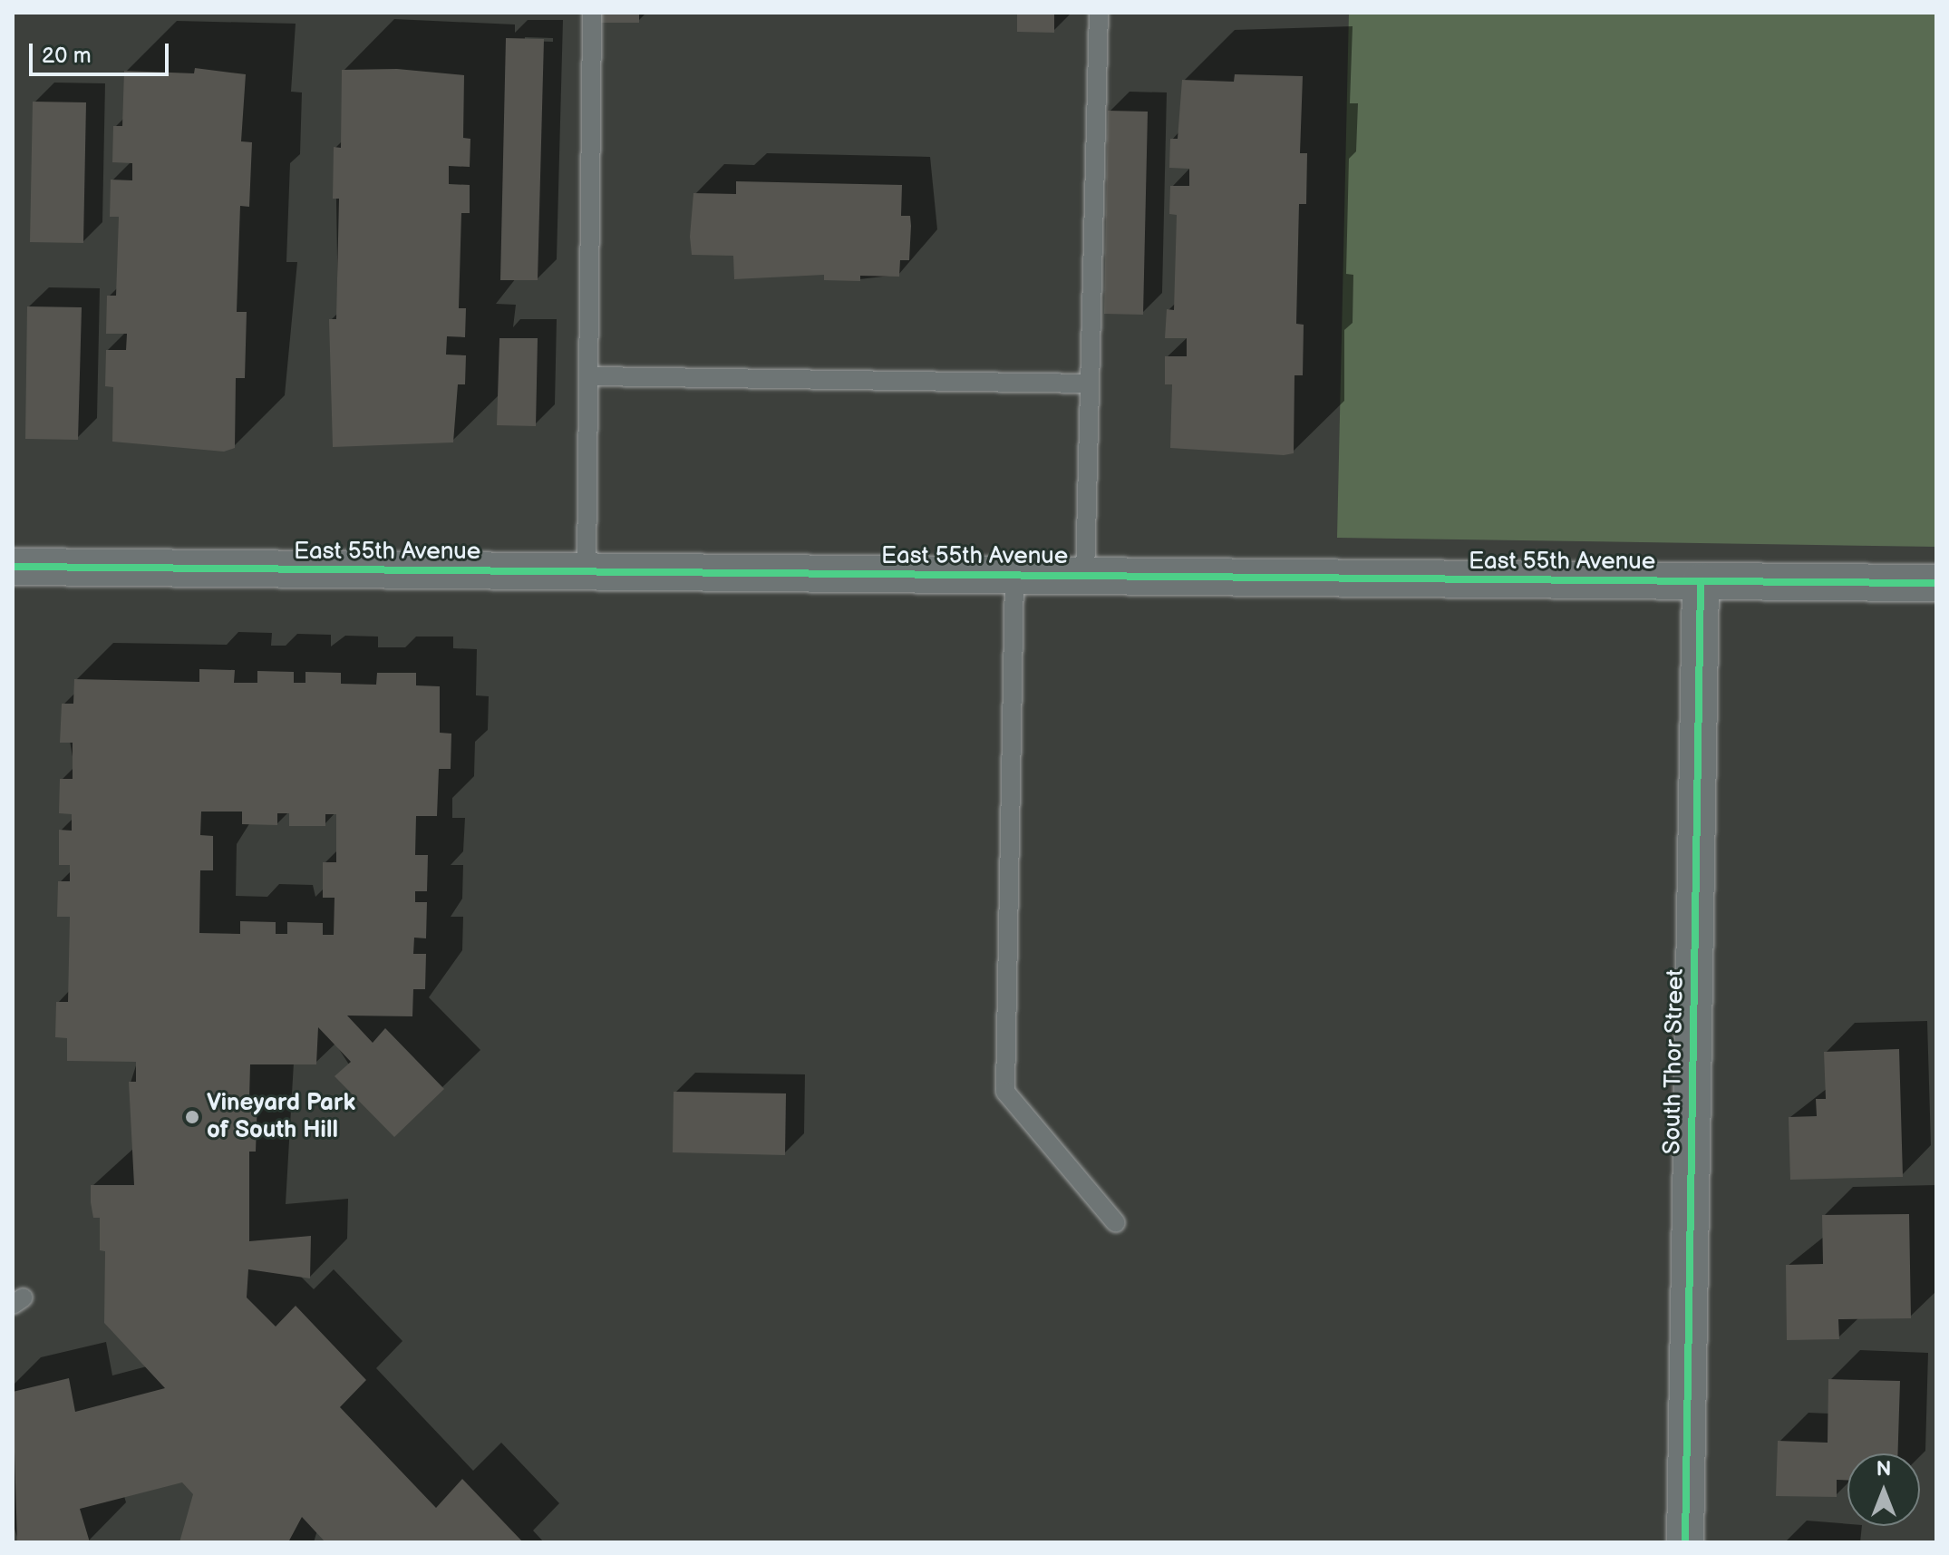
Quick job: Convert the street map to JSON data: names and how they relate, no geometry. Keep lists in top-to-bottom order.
{
  "streets": {
    "street": ["East 55th Avenue", "South Thor Street"]
  },
  "crossings": [
    ["East 55th Avenue", "South Thor Street"]
  ],
  "places": ["Vineyard Park of South Hill"],
  "scale_bar": "20 m",
  "north": "top"
}
